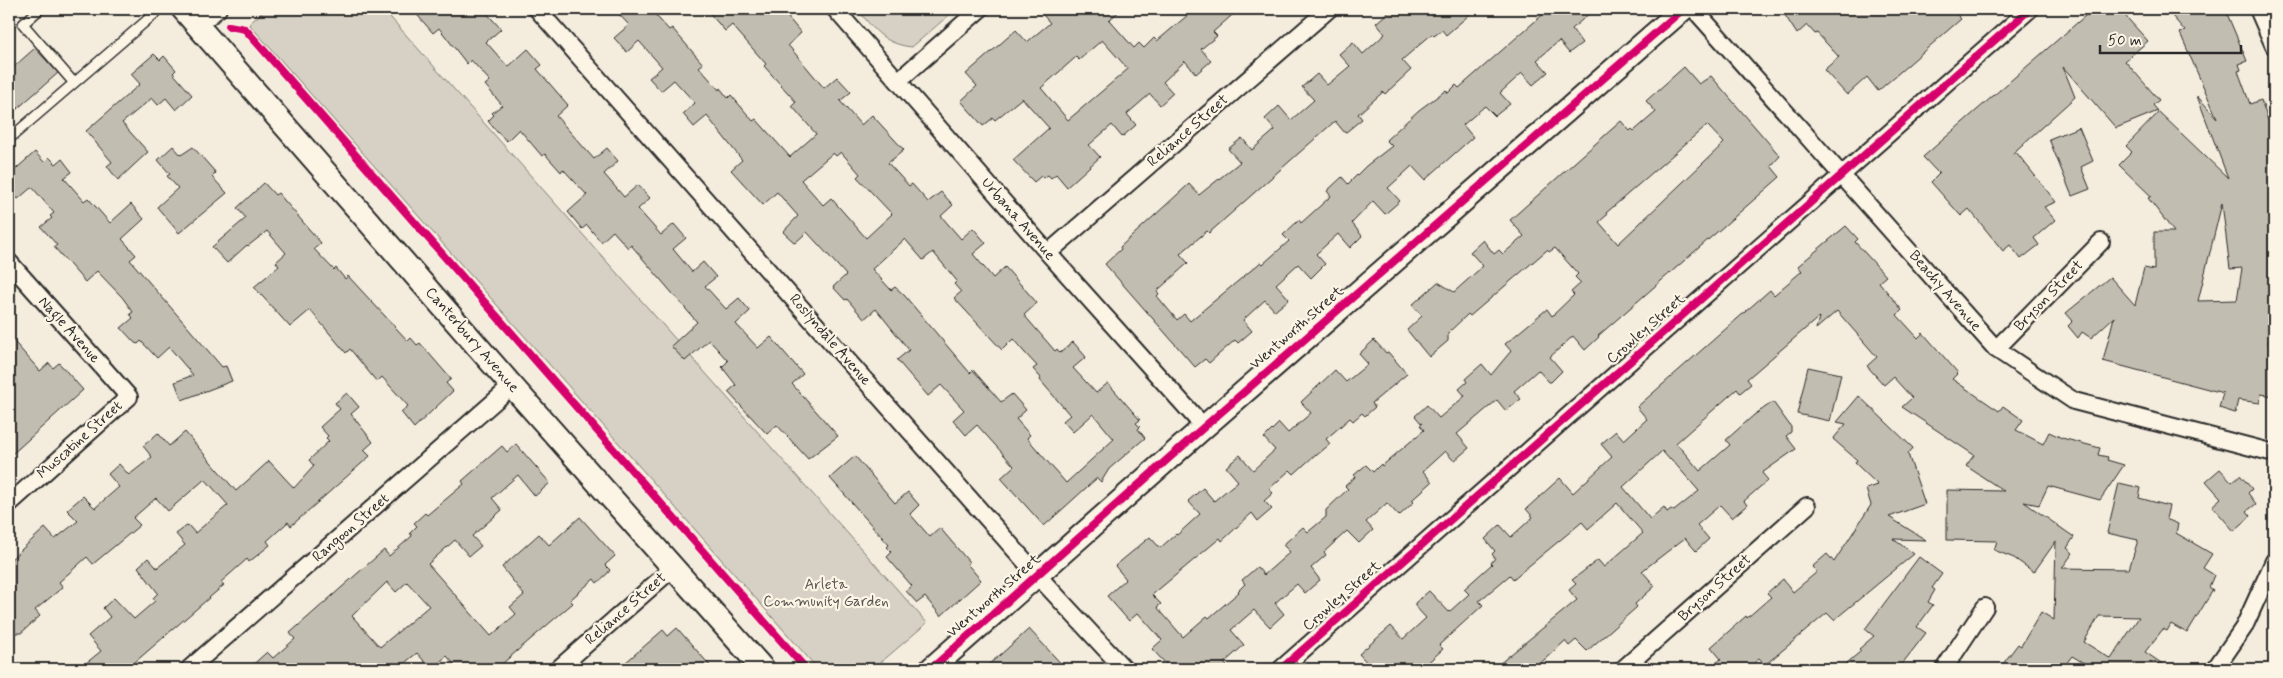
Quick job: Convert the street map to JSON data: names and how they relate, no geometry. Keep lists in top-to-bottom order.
{
  "streets": {
    "street": [
      "Reliance Street",
      "Urbana Avenue",
      "Beachy Avenue",
      "Bryson Street",
      "Wentworth Street",
      "Crowley Street",
      "Nagle Avenue",
      "Canterbury Avenue",
      "Roslyndale Avenue",
      "Muscatine Street",
      "Rangoon Street"
    ]
  },
  "crossings": [
    ["Reliance Street", "Urbana Avenue"],
    ["Reliance Street", "Canterbury Avenue"],
    ["Urbana Avenue", "Wentworth Street"],
    ["Beachy Avenue", "Bryson Street"],
    ["Beachy Avenue", "Crowley Street"],
    ["Wentworth Street", "Roslyndale Avenue"],
    ["Nagle Avenue", "Muscatine Street"],
    ["Canterbury Avenue", "Rangoon Street"]
  ],
  "parks": ["Arleta Community Garden"],
  "scale_bar": "50 m"
}
